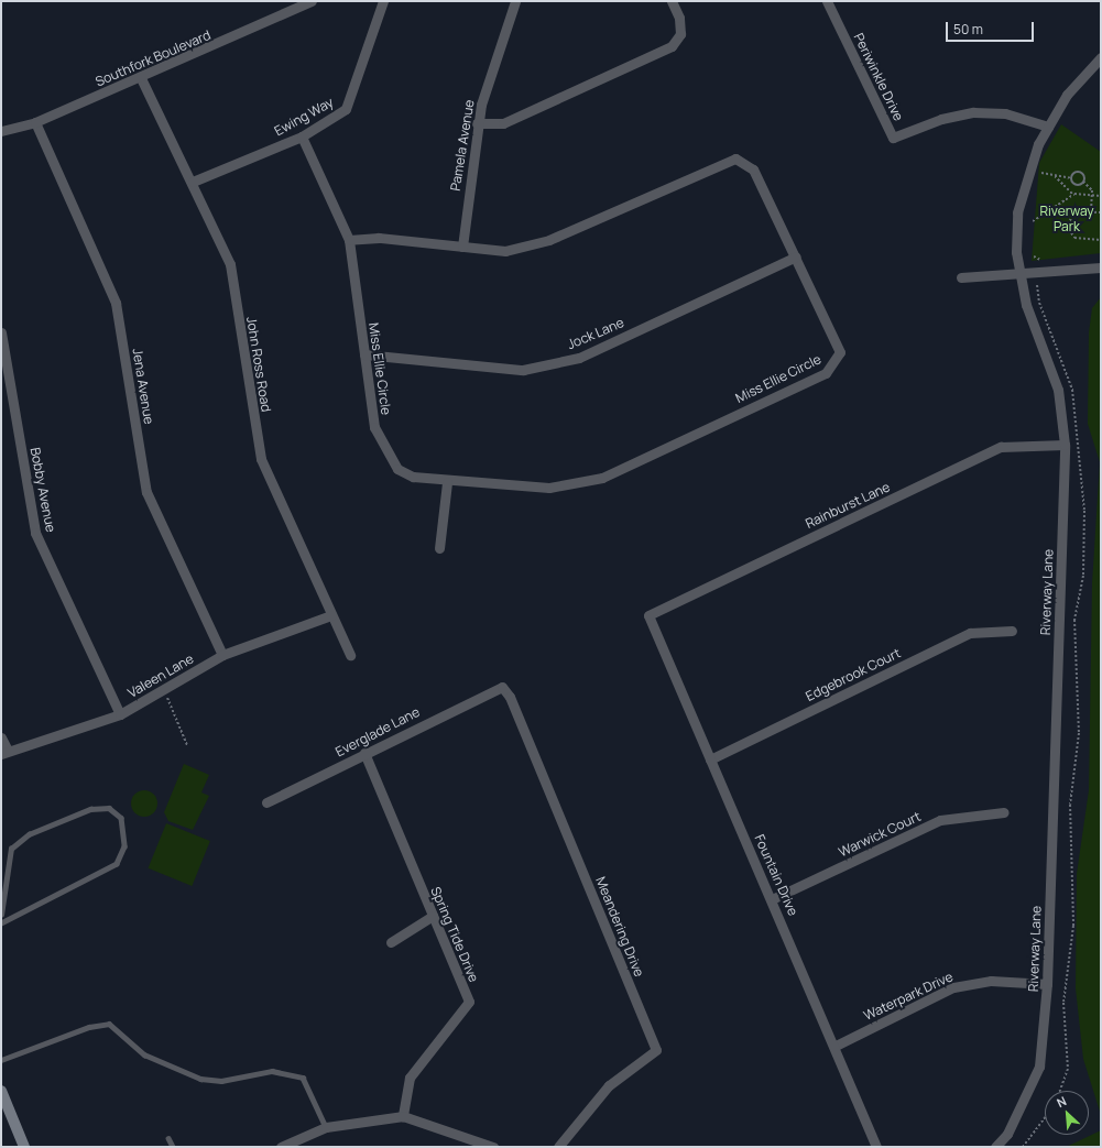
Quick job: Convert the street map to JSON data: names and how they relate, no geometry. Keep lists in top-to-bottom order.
{
  "streets": {
    "street": [
      "Southfork Boulevard",
      "Periwinkle Drive",
      "Ewing Way",
      "Pamela Avenue",
      "Jock Lane",
      "John Ross Road",
      "Miss Ellie Circle",
      "Jena Avenue",
      "Bobby Avenue",
      "Rainburst Lane",
      "Riverway Lane",
      "Edgebrook Court",
      "Valeen Lane",
      "Everglade Lane",
      "Warwick Court",
      "Fountain Drive",
      "Meandering Drive",
      "Spring Tide Drive",
      "Waterpark Drive"
    ]
  },
  "crossings": [
    ["Southfork Boulevard", "John Ross Road"],
    ["Southfork Boulevard", "Jena Avenue"],
    ["Periwinkle Drive", "Riverway Lane"],
    ["Ewing Way", "John Ross Road"],
    ["Ewing Way", "Miss Ellie Circle"],
    ["Pamela Avenue", "Miss Ellie Circle"],
    ["Jock Lane", "Miss Ellie Circle"],
    ["John Ross Road", "Valeen Lane"],
    ["Jena Avenue", "Valeen Lane"],
    ["Bobby Avenue", "Valeen Lane"],
    ["Rainburst Lane", "Riverway Lane"],
    ["Rainburst Lane", "Fountain Drive"],
    ["Riverway Lane", "Waterpark Drive"],
    ["Edgebrook Court", "Fountain Drive"],
    ["Everglade Lane", "Meandering Drive"],
    ["Everglade Lane", "Spring Tide Drive"],
    ["Warwick Court", "Fountain Drive"],
    ["Fountain Drive", "Waterpark Drive"]
  ],
  "parks": ["Riverway Park"],
  "scale_bar": "50 m",
  "north": "top left"
}
